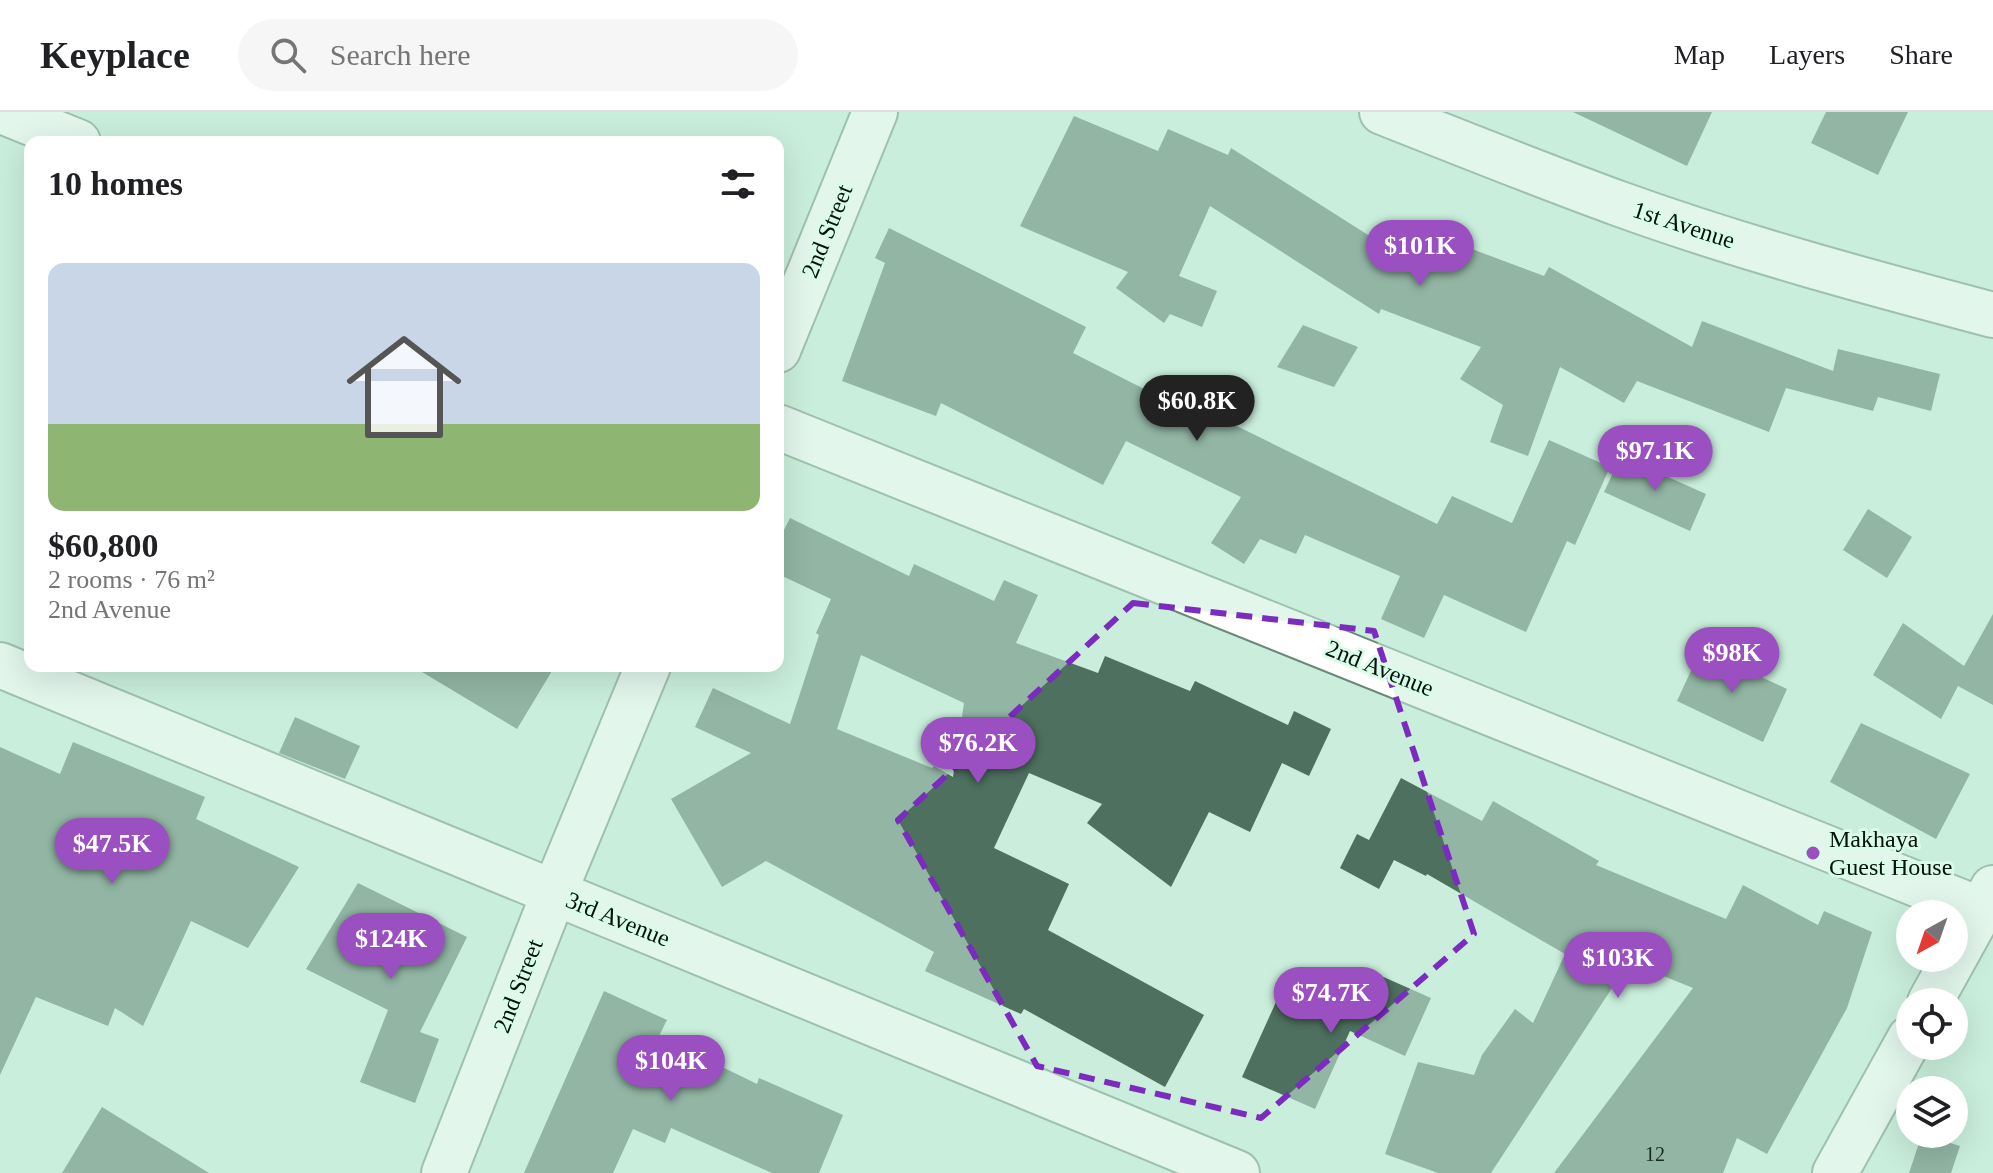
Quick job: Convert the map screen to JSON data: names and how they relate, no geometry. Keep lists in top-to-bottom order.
{
  "streets": {
    "street": [
      "1st Avenue",
      "2nd Street",
      "2nd Avenue",
      "3rd Avenue"
    ]
  },
  "crossings": [
    ["2nd Street", "3rd Avenue"]
  ],
  "places": ["Makhaya Guest House"],
  "house_numbers": ["12"],
  "north": "bottom left",
  "page": {
    "header": "Keyplace",
    "search": "Search here",
    "nav": ["Map", "Layers", "Share"],
    "heading": "10 homes",
    "price": [
      "$101K",
      "$60.8K",
      "$97.1K",
      "$98K",
      "$76.2K",
      "$47.5K",
      "$124K",
      "$103K",
      "$74.7K",
      "$104K"
    ],
    "list": [
      {
        "name": "$60,800",
        "note": "2 rooms · 76 m² · 2nd Avenue"
      }
    ]
  }
}
